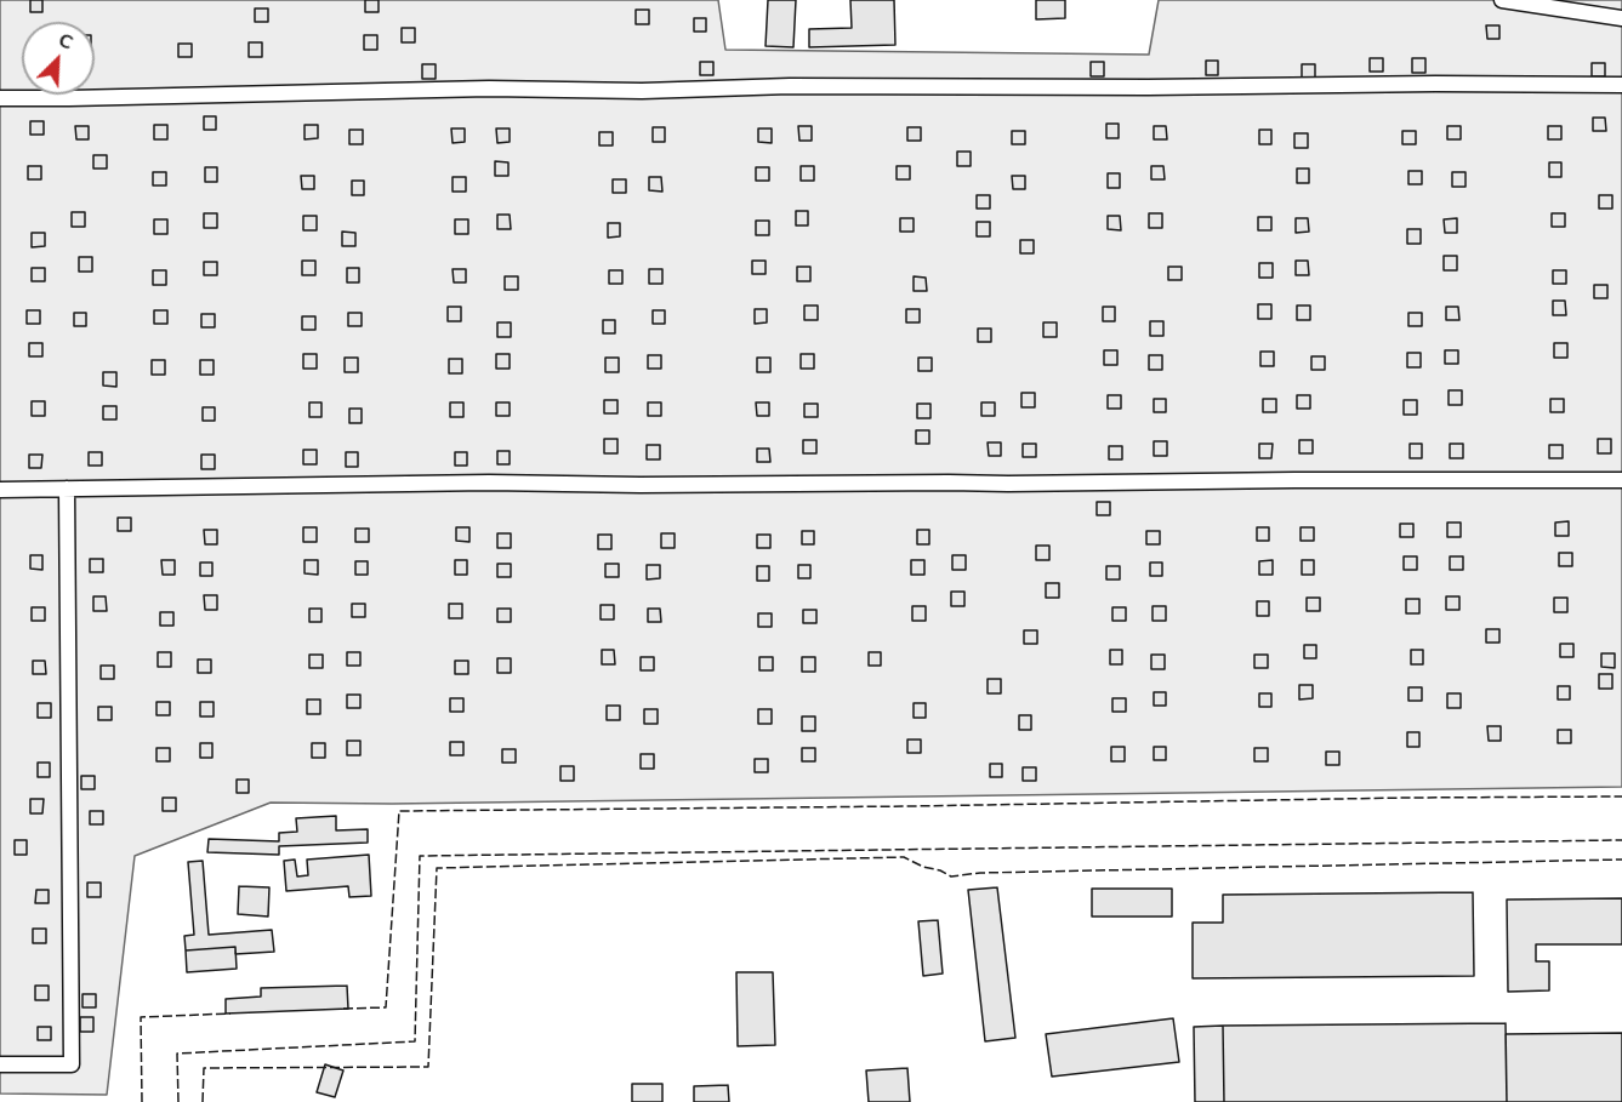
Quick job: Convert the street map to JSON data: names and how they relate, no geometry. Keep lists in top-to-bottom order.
{
  "north": "top right"
}
